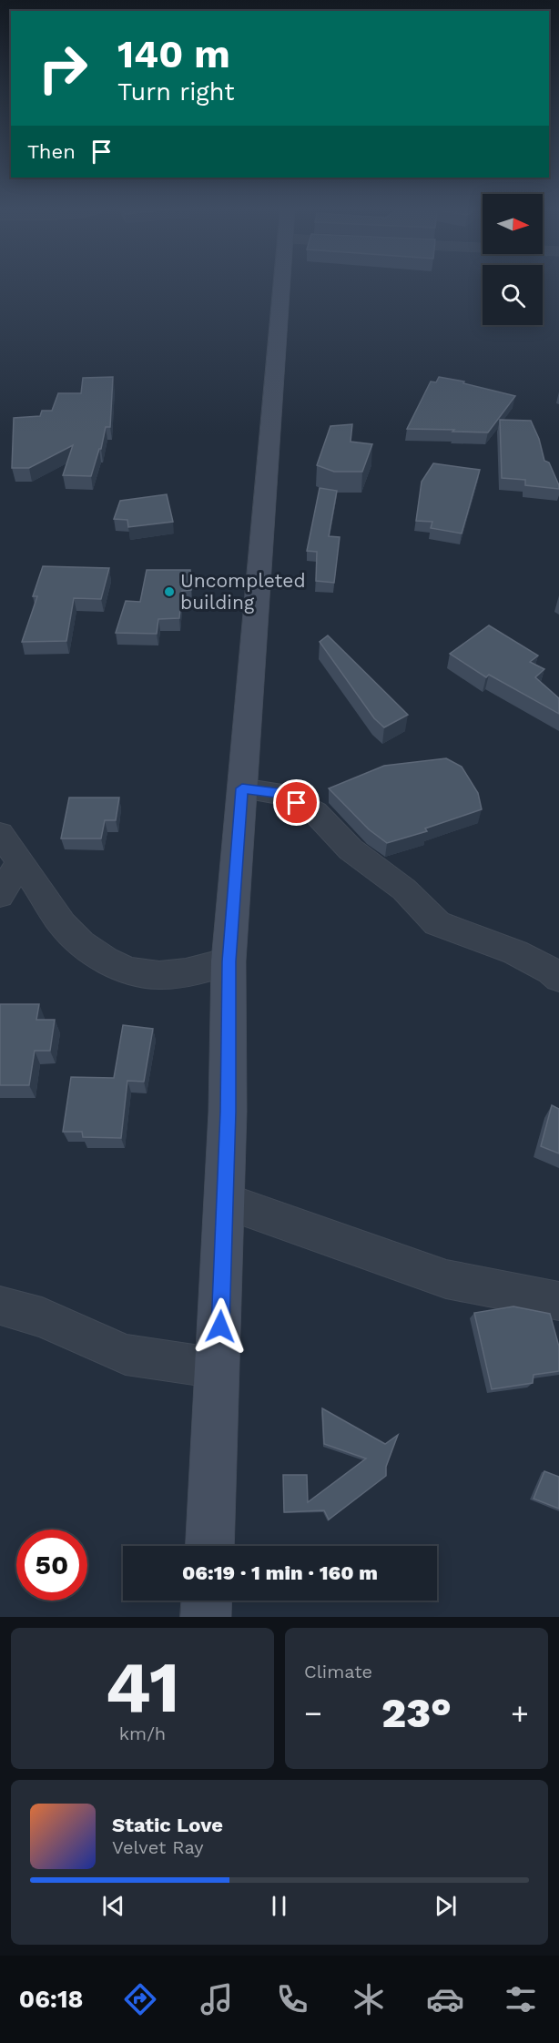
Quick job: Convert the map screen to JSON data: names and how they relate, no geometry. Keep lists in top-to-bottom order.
{
  "places": ["Uncompleted building"],
  "north": "right",
  "page": {
    "turn": ["140 m", "Turn right"],
    "then": "Then",
    "limit": "50",
    "trip": "06:19 · 1 min · 160 m",
    "tile": [
      ["41", "km/h"],
      "Climate"
    ],
    "heat": ["−", "23°", "+"],
    "song": ["Static Love", "Velvet Ray"],
    "tabs": "06:18"
  }
}
